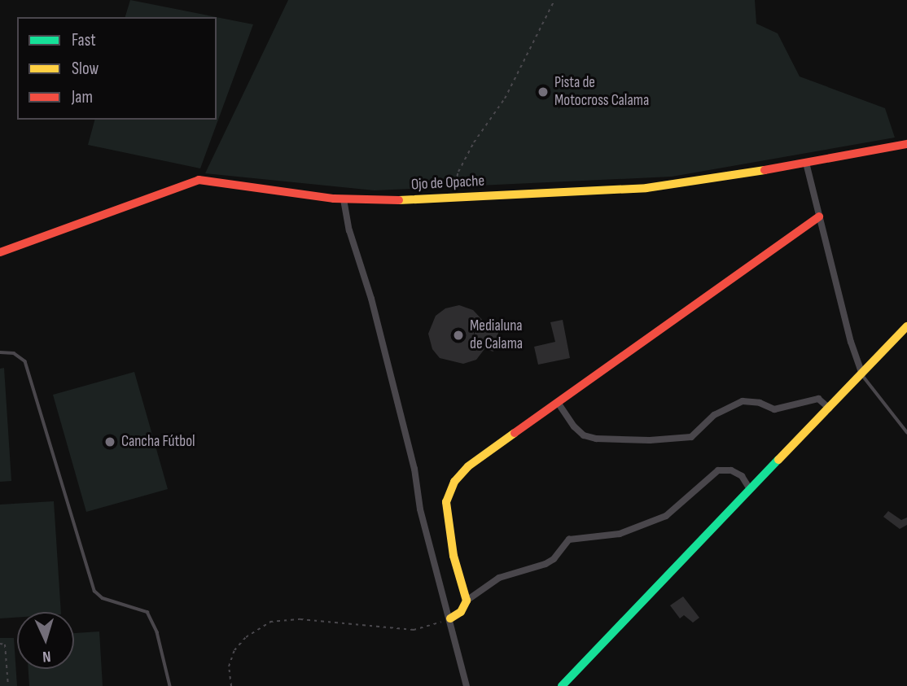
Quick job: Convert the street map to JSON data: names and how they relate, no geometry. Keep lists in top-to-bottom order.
{
  "streets": {
    "street": ["Ojo de Opache"]
  },
  "places": ["Pista de Motocross Calama", "Medialuna de Calama", "Cancha Fútbol"],
  "legend": ["Fast", "Slow", "Jam"],
  "north": "bottom"
}
